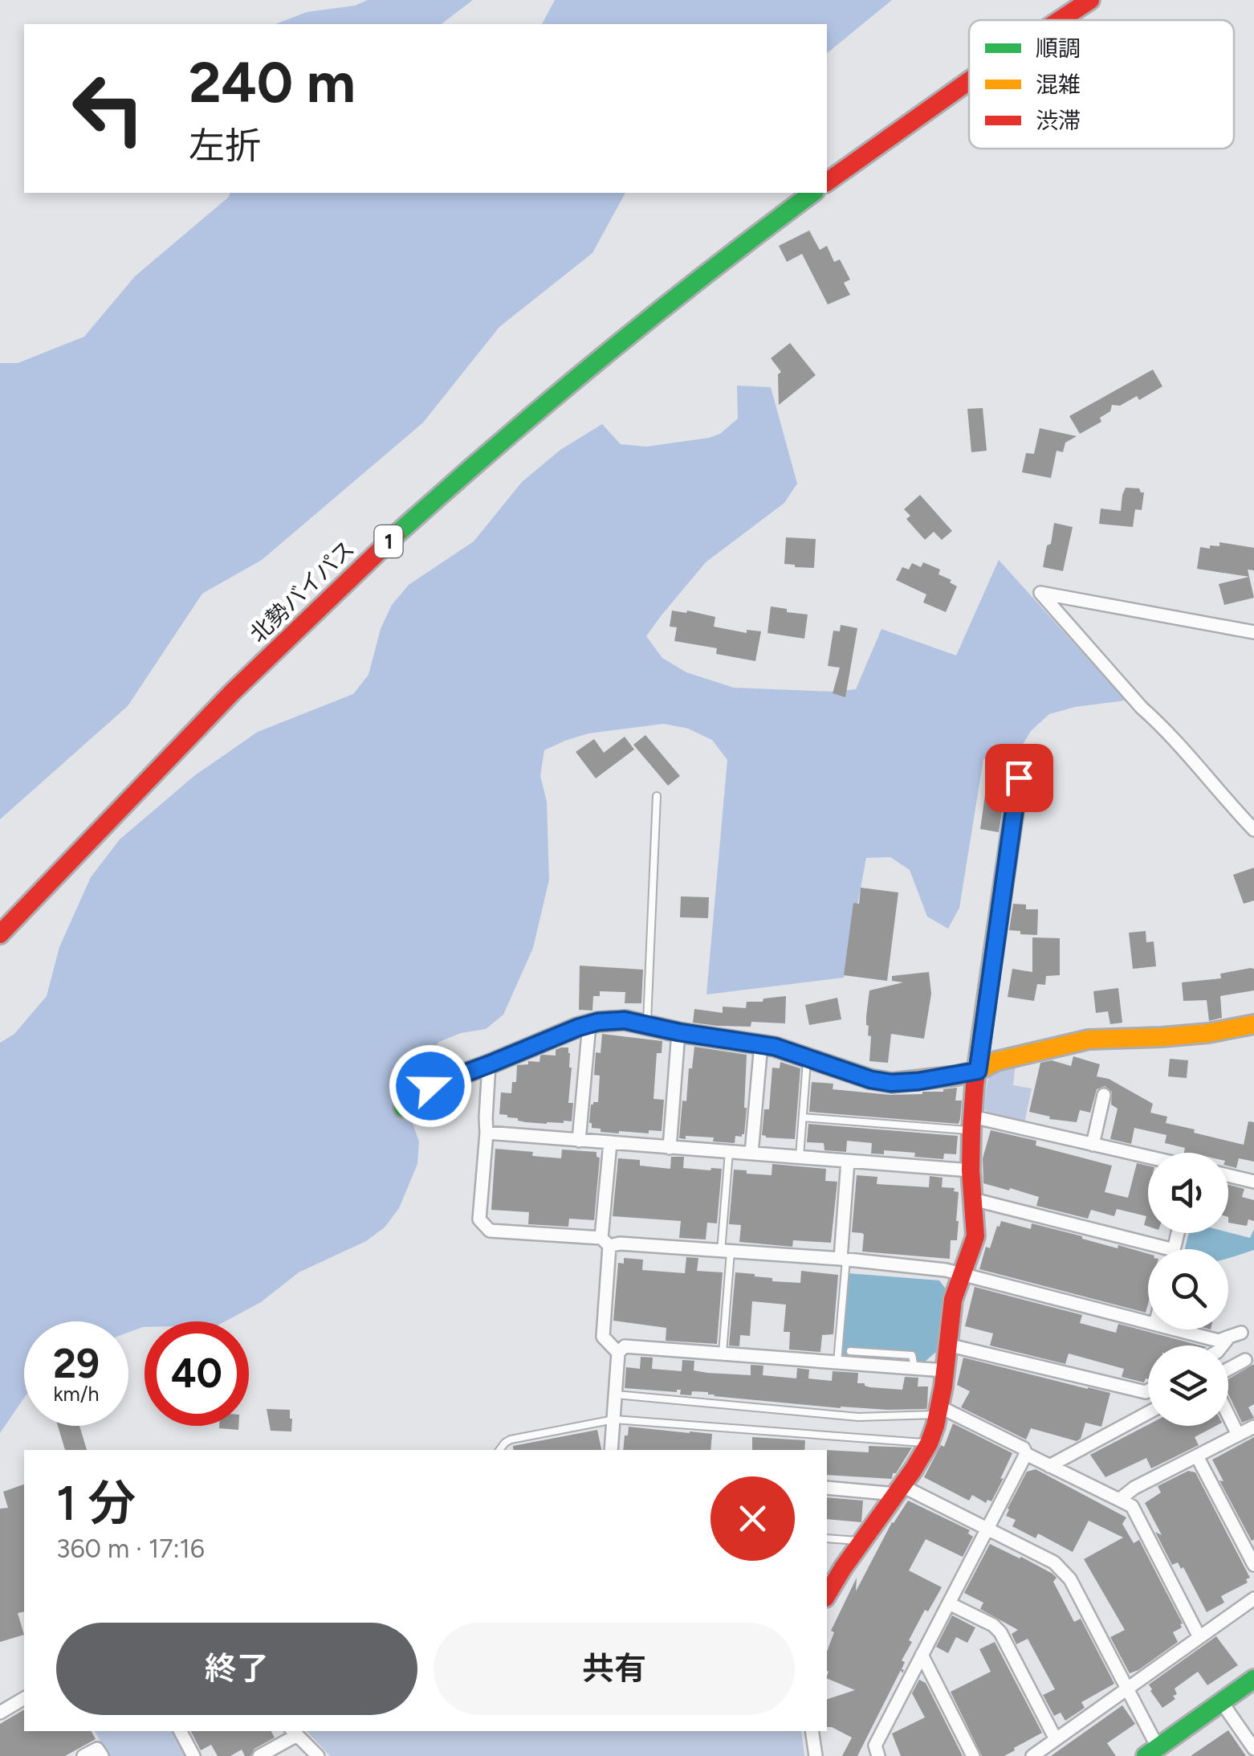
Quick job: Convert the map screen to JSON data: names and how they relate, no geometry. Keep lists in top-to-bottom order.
{
  "streets": {
    "main road": ["1", "北勢バイパス"]
  },
  "legend": ["順調", "混雑", "渋滞"],
  "page": {
    "turn": ["240 m", "左折"],
    "speed": "29 km/h",
    "limit": "40",
    "heading": ["1 分", "360 m · 17:16"],
    "buttons": ["終了", "共有"]
  }
}
